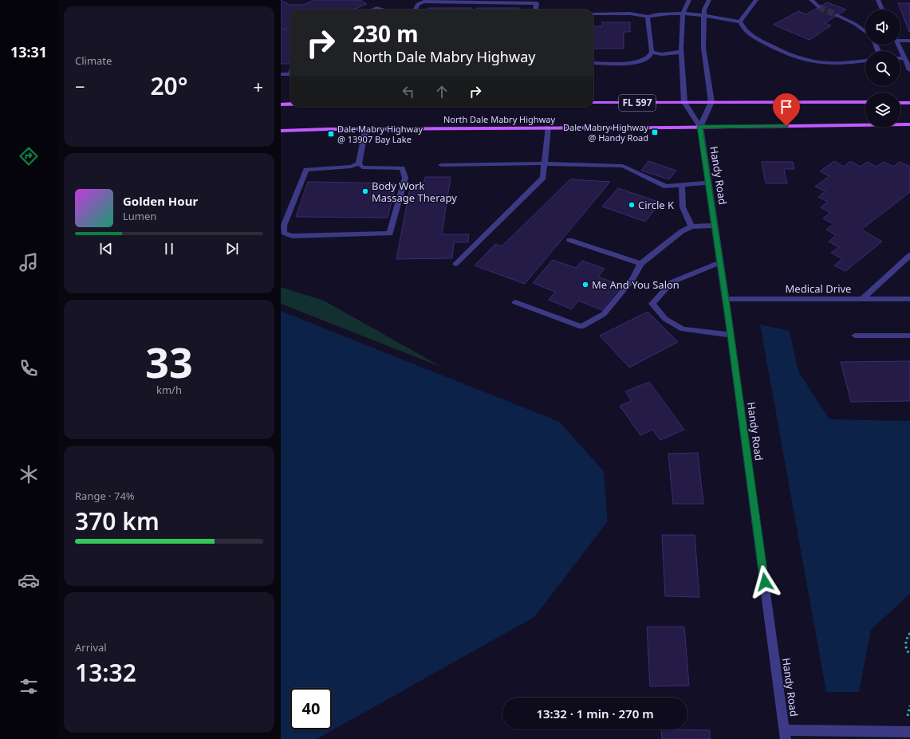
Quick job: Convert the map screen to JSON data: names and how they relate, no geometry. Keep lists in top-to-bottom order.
{
  "streets": {
    "main road": ["FL 597", "North Dale Mabry Highway"],
    "street": ["Handy Road", "Medical Drive"]
  },
  "crossings": [
    ["North Dale Mabry Highway", "Handy Road"],
    ["Handy Road", "Medical Drive"]
  ],
  "places": {
    "transit": ["Dale Mabry Highway @ Handy Road", "Dale Mabry Highway @ 13907 Bay Lake"],
    "other": ["Body Work Massage Therapy", "Circle K", "Me And You Salon"]
  },
  "page": {
    "tabs": "13:31",
    "tile": [
      "Climate",
      ["33", "km/h"],
      ["Range · 74%", "370 km"],
      ["Arrival", "13:32"]
    ],
    "turn": ["230 m", "North Dale Mabry Highway"],
    "heat": ["−", "20°", "+"],
    "song": ["Golden Hour", "Lumen"],
    "limit": "40",
    "trip": "13:32 · 1 min · 270 m"
  }
}
